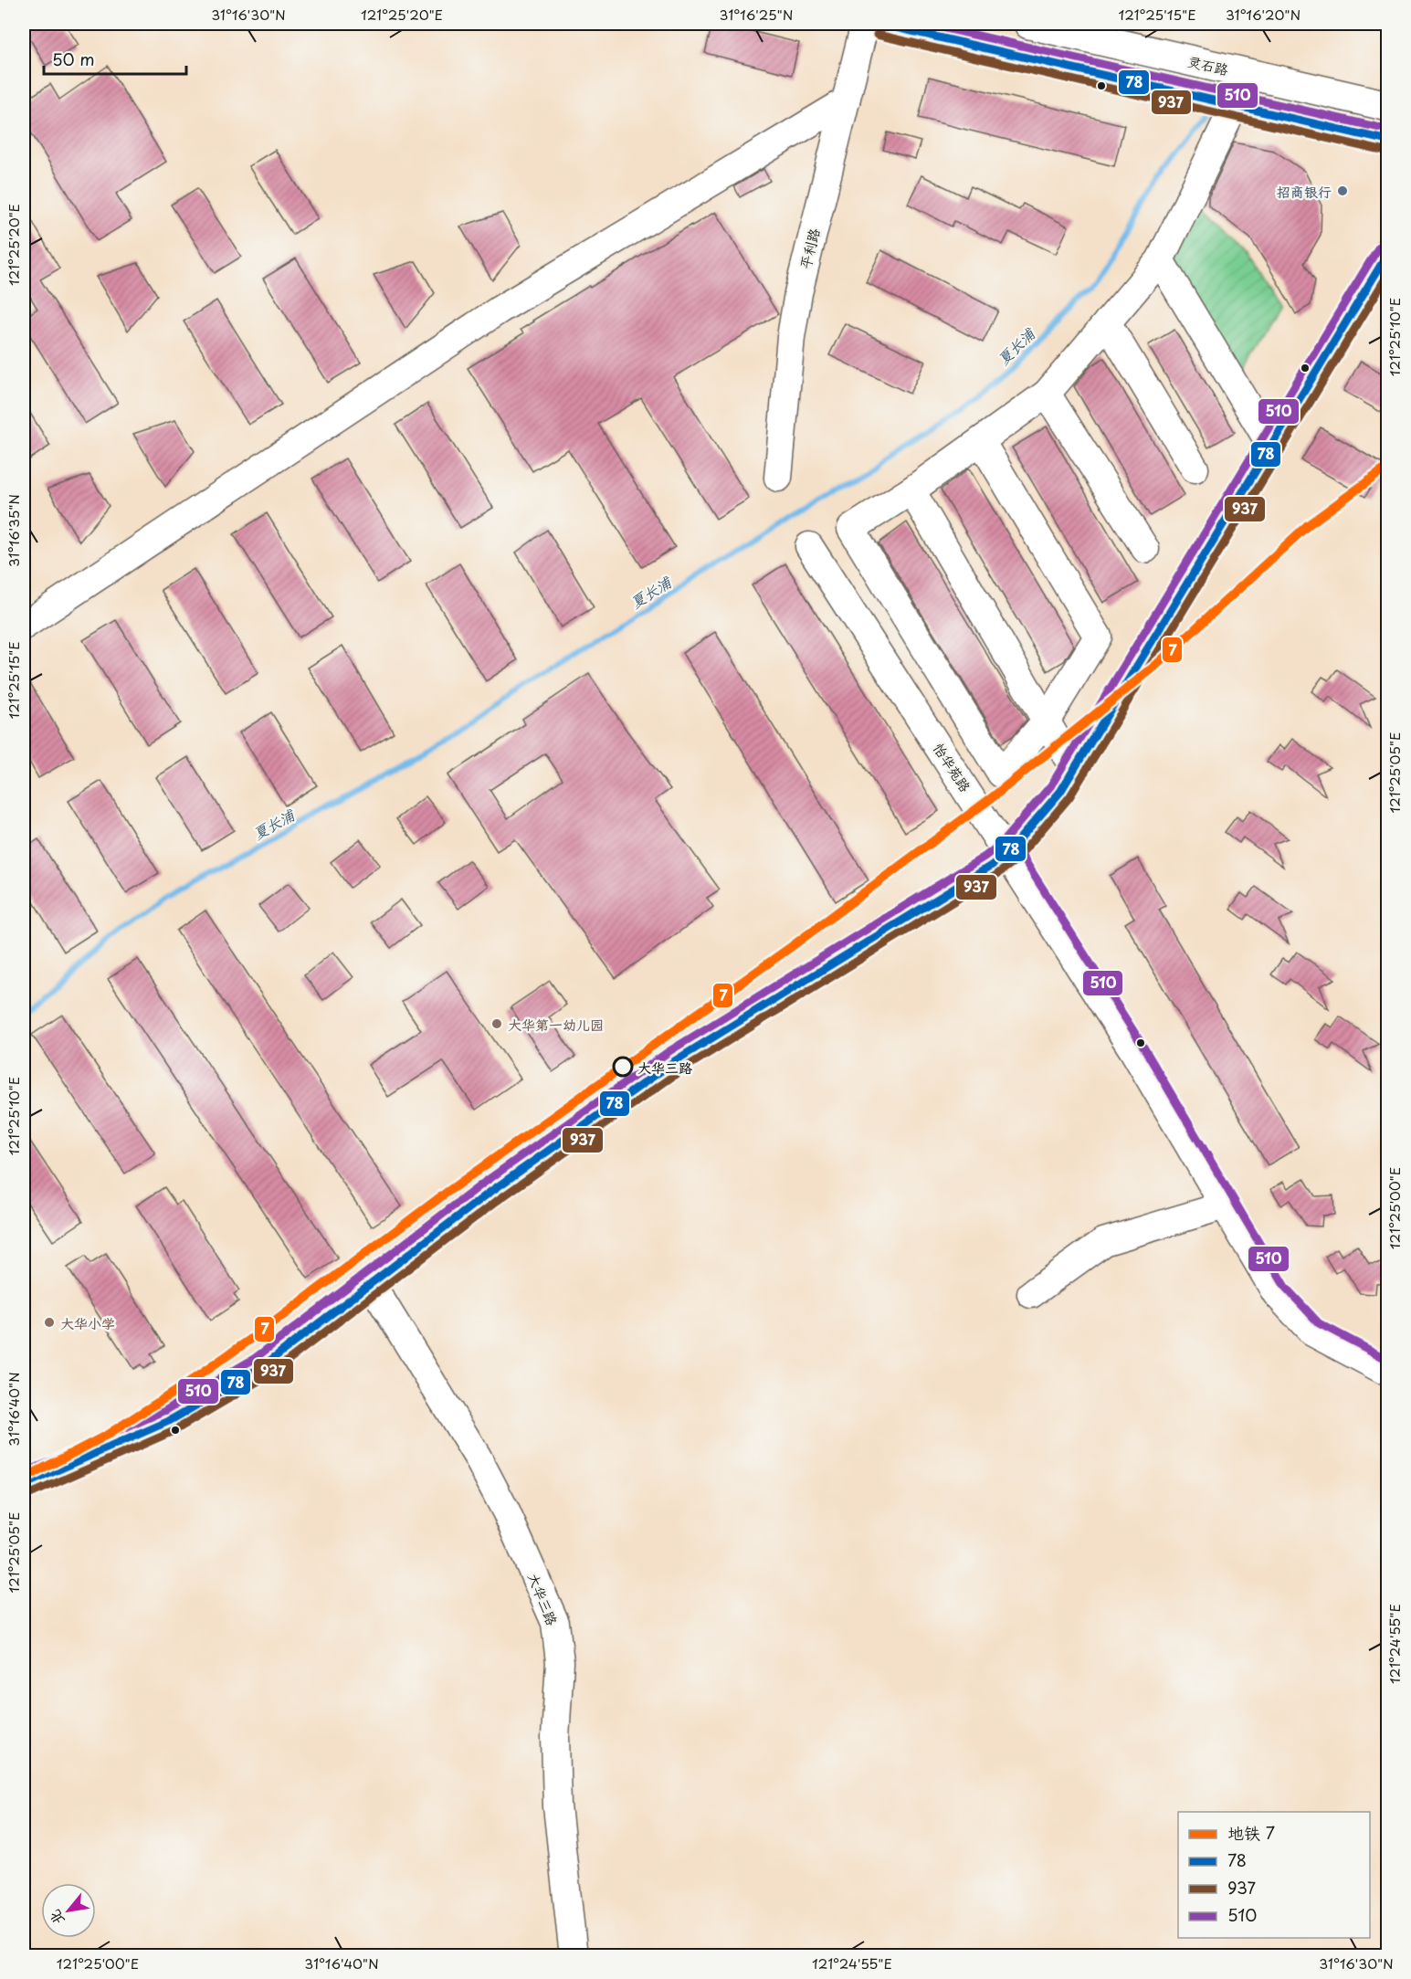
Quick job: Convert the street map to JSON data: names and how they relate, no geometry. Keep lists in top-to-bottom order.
{
  "streets": {
    "main road": ["灵石路"],
    "street": ["平利路", "怡华苑路", "大华三路"]
  },
  "water": ["夏长浦"],
  "places": [
    "招商银行",
    "大华第一幼儿园",
    "大华三路",
    "大华小学"
  ],
  "lines": [
    "transit line 78",
    "transit line 510",
    "transit line 937",
    "metro line 7"
  ],
  "legend": [
    "地铁 7",
    "78",
    "937",
    "510"
  ],
  "scale_bar": "50 m",
  "north": "bottom left",
  "coordinates": [
    "31°16'30\"N",
    "121°25'20\"E",
    "31°16'25\"N",
    "121°25'15\"E",
    "31°16'20\"N",
    "121°25'10\"E",
    "31°16'35\"N",
    "121°25'05\"E",
    "121°25'00\"E",
    "31°16'40\"N",
    "121°24'55\"E"
  ]
}
